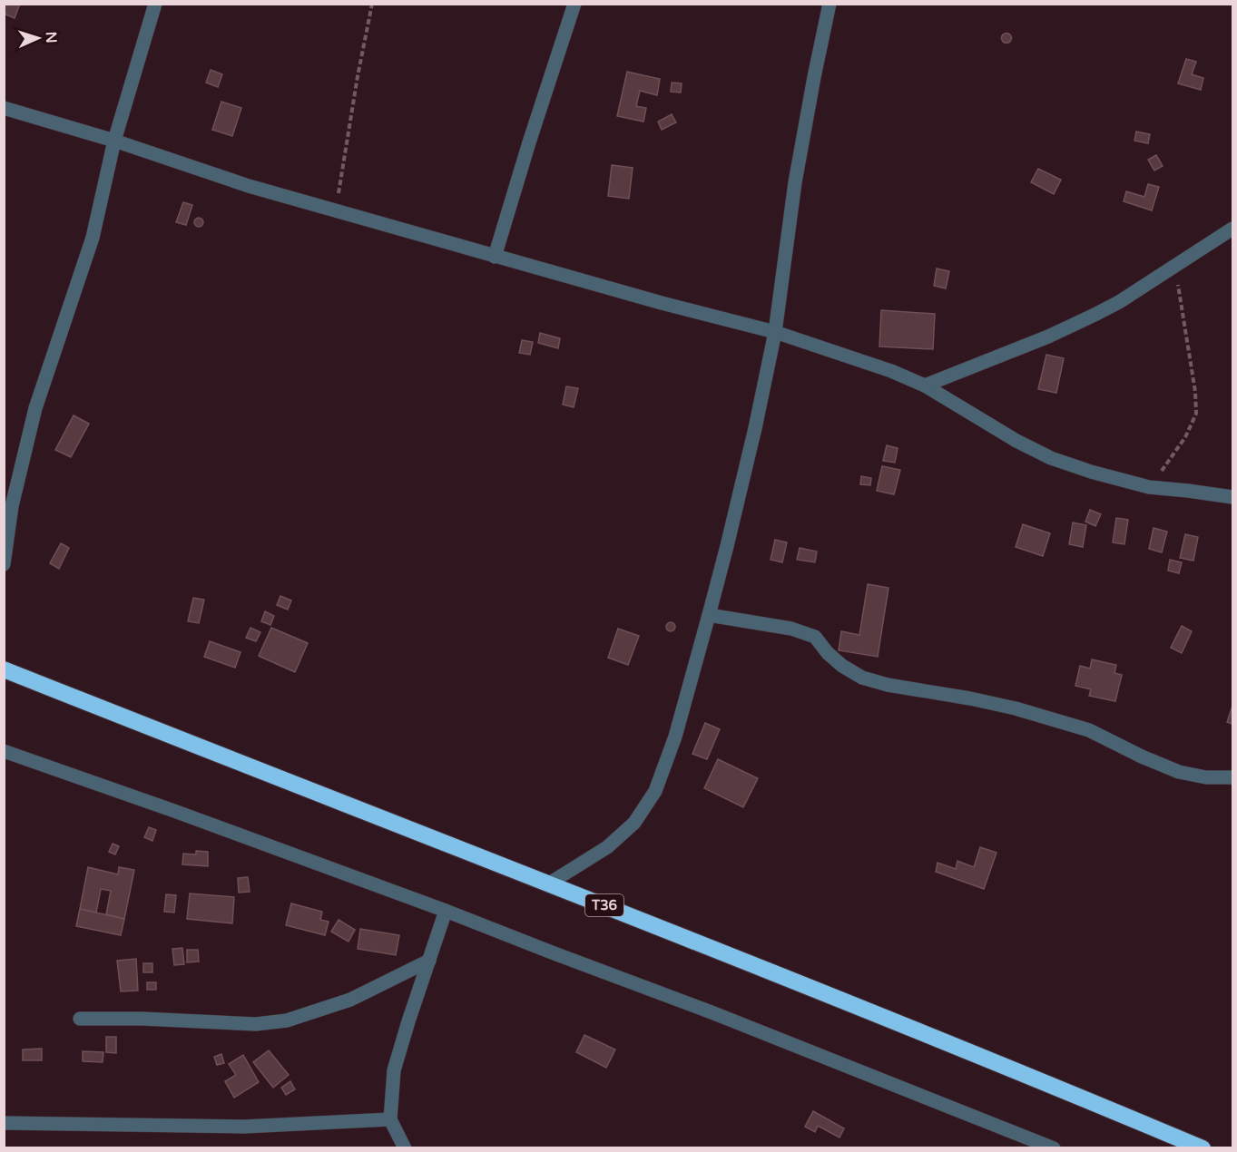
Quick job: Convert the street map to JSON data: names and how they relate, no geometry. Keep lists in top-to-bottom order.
{
  "streets": {
    "highway": ["T36"]
  },
  "north": "right"
}
